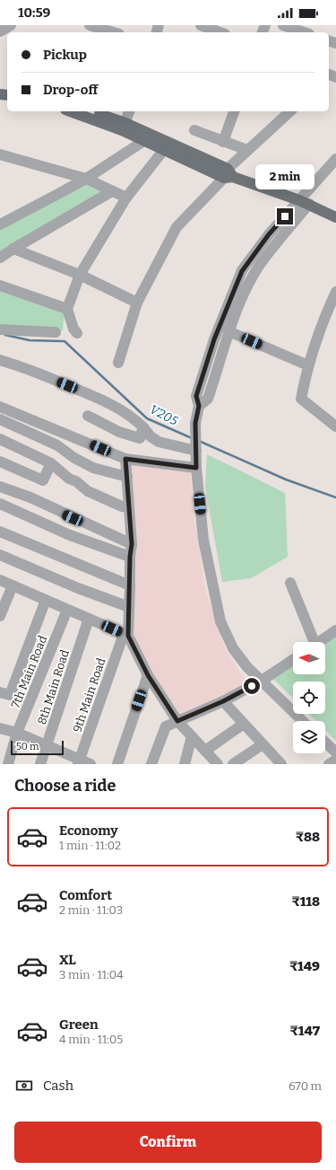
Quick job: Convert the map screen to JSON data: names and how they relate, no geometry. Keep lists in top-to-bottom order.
{
  "streets": {
    "street": ["7th Main Road", "8th Main Road", "9th Main Road"]
  },
  "water": ["V205"],
  "scale_bar": "50 m",
  "north": "left",
  "page": {
    "status": "10:59",
    "banner": ["Pickup", "Drop-off"],
    "bubble": "2 min",
    "scale": "50 m",
    "heading": "Choose a ride",
    "list": [
      {
        "name": "Economy",
        "note": "1 min · 11:02",
        "value": "₹88"
      },
      {
        "name": "Comfort",
        "note": "2 min · 11:03",
        "value": "₹118"
      },
      {
        "name": "XL",
        "note": "3 min · 11:04",
        "value": "₹149"
      },
      {
        "name": "Green",
        "note": "4 min · 11:05",
        "value": "₹147"
      }
    ],
    "pay": ["Cash", "670 m"],
    "buttons": "Confirm"
  }
}
